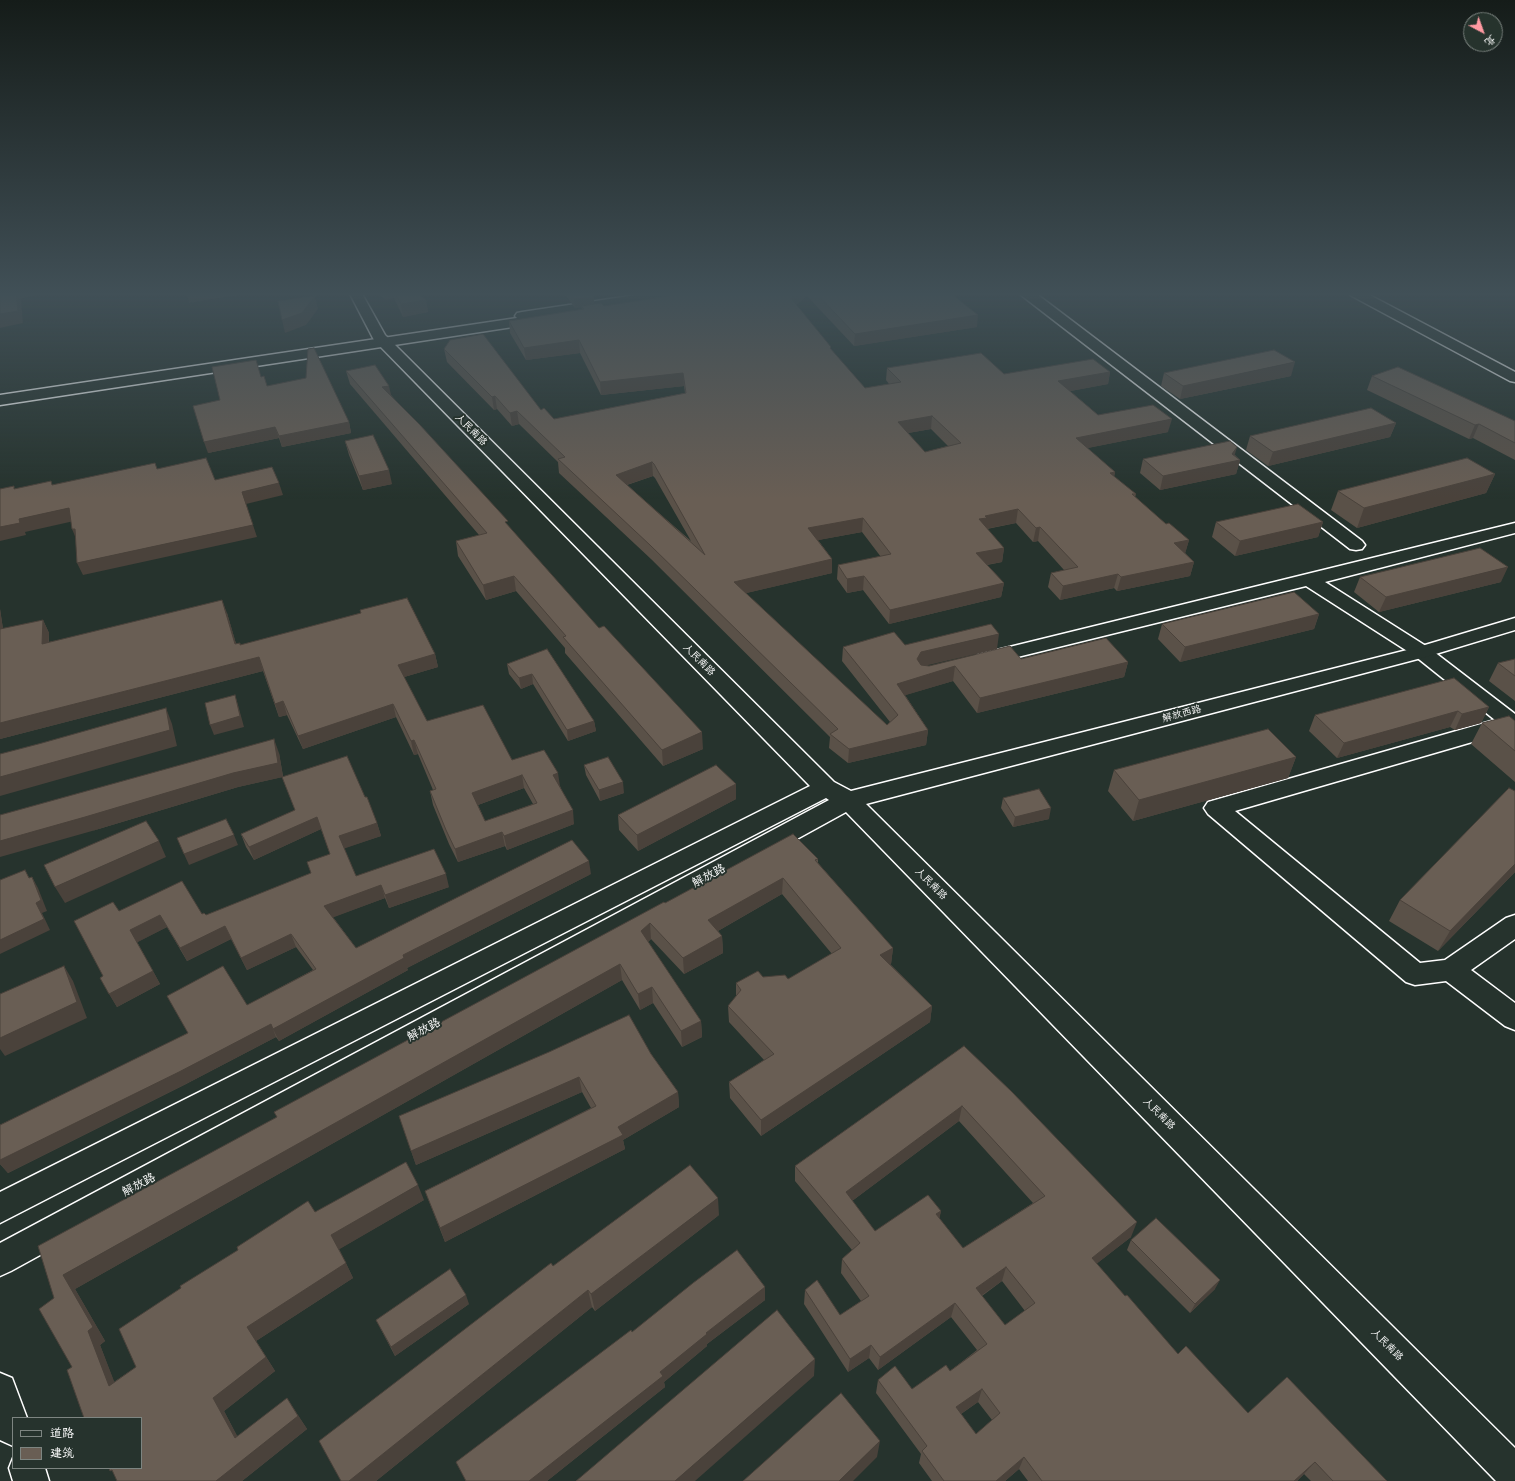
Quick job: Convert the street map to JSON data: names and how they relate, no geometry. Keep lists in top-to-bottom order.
{
  "streets": {
    "street": ["人民南路", "解放西路", "解放路"]
  },
  "crossings": [
    ["人民南路", "解放西路"],
    ["人民南路", "解放路"],
    ["解放西路", "解放路"]
  ],
  "legend": ["道路", "建筑"],
  "north": "bottom right"
}
